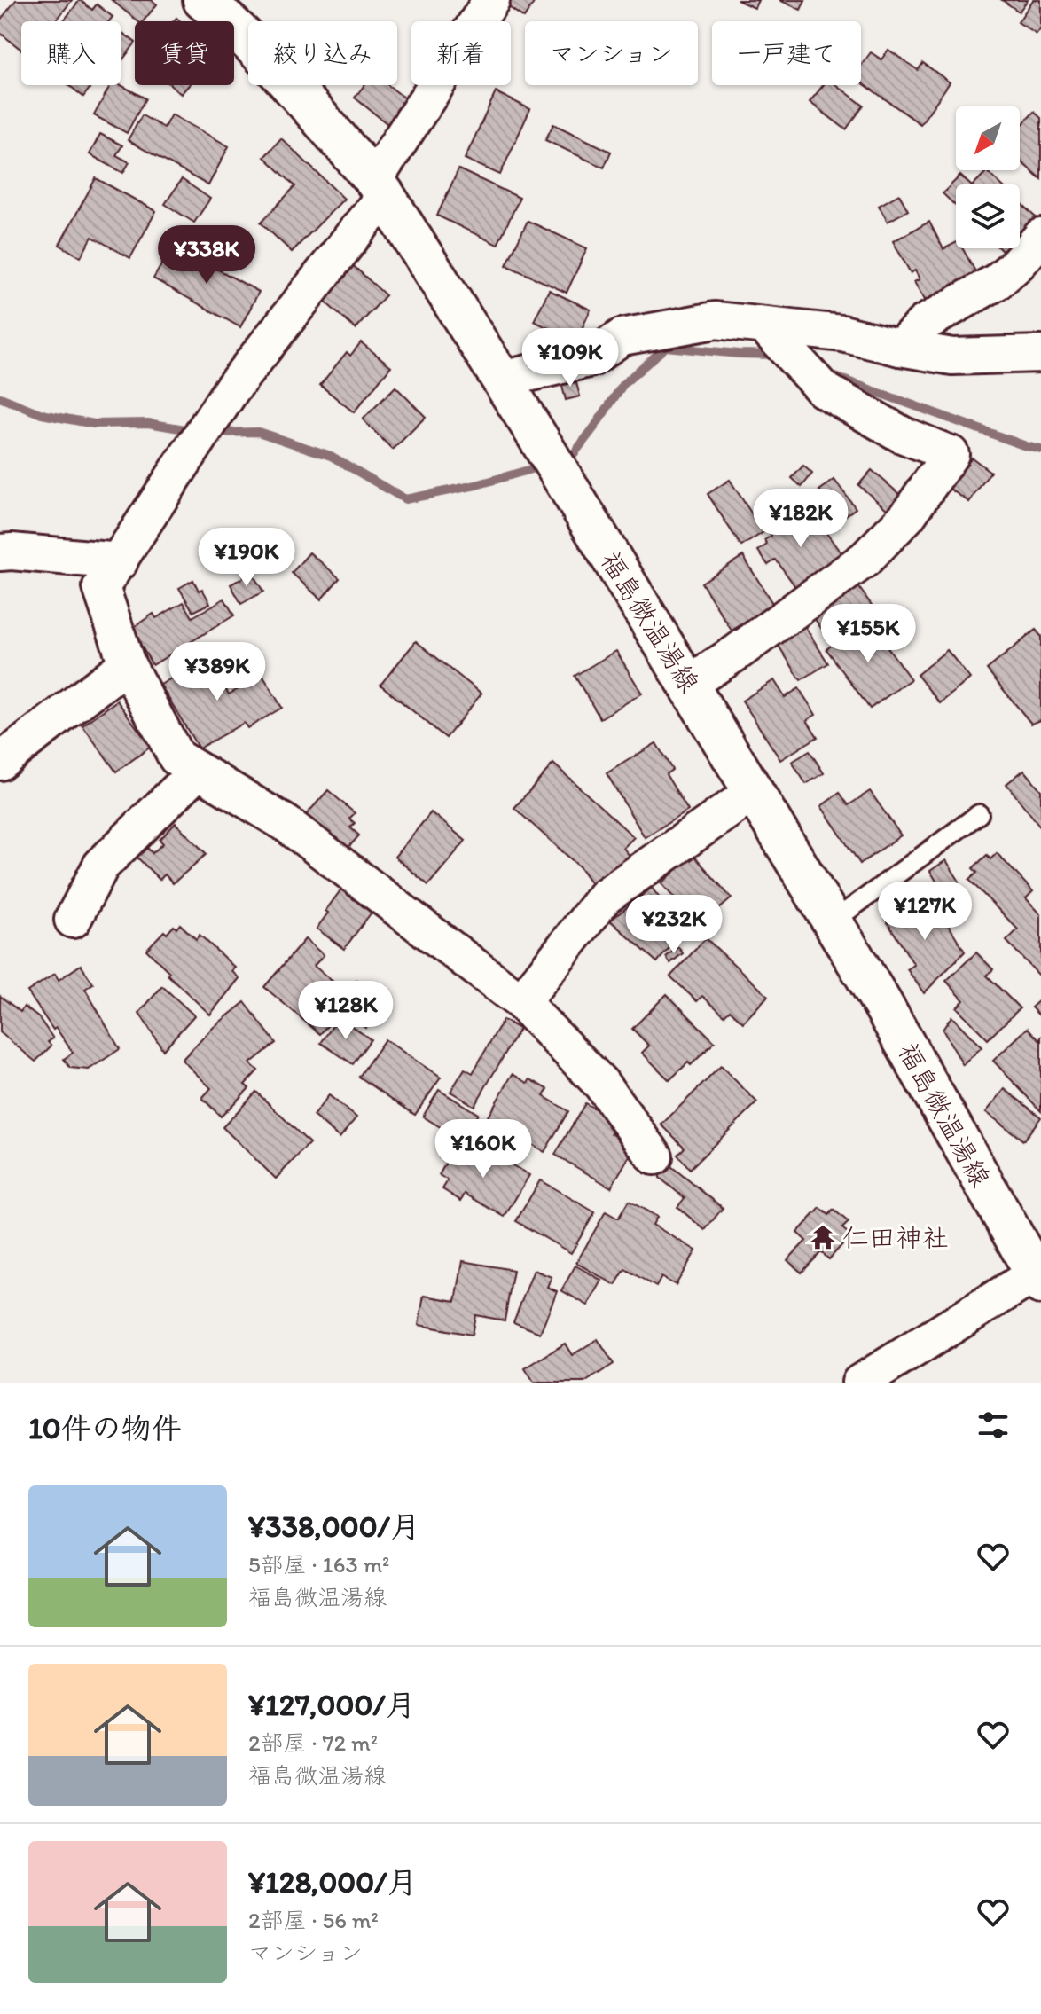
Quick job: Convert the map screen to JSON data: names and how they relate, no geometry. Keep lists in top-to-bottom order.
{
  "streets": {
    "main road": ["福島微温湯線"]
  },
  "places": {
    "temple": ["仁田神社"]
  },
  "north": "bottom left",
  "page": {
    "chip": [
      "購入",
      "賃貸",
      "絞り込み",
      "新着",
      "マンション",
      "一戸建て"
    ],
    "price": [
      "¥338K",
      "¥109K",
      "¥182K",
      "¥190K",
      "¥155K",
      "¥389K",
      "¥127K",
      "¥232K",
      "¥128K",
      "¥160K"
    ],
    "heading": "10件の物件",
    "list": [
      {
        "name": "¥338,000/月",
        "note": "5部屋 · 163 m² · 福島微温湯線"
      },
      {
        "name": "¥127,000/月",
        "note": "2部屋 · 72 m² · 福島微温湯線"
      },
      {
        "name": "¥128,000/月",
        "note": "2部屋 · 56 m² · マンション"
      }
    ]
  }
}
